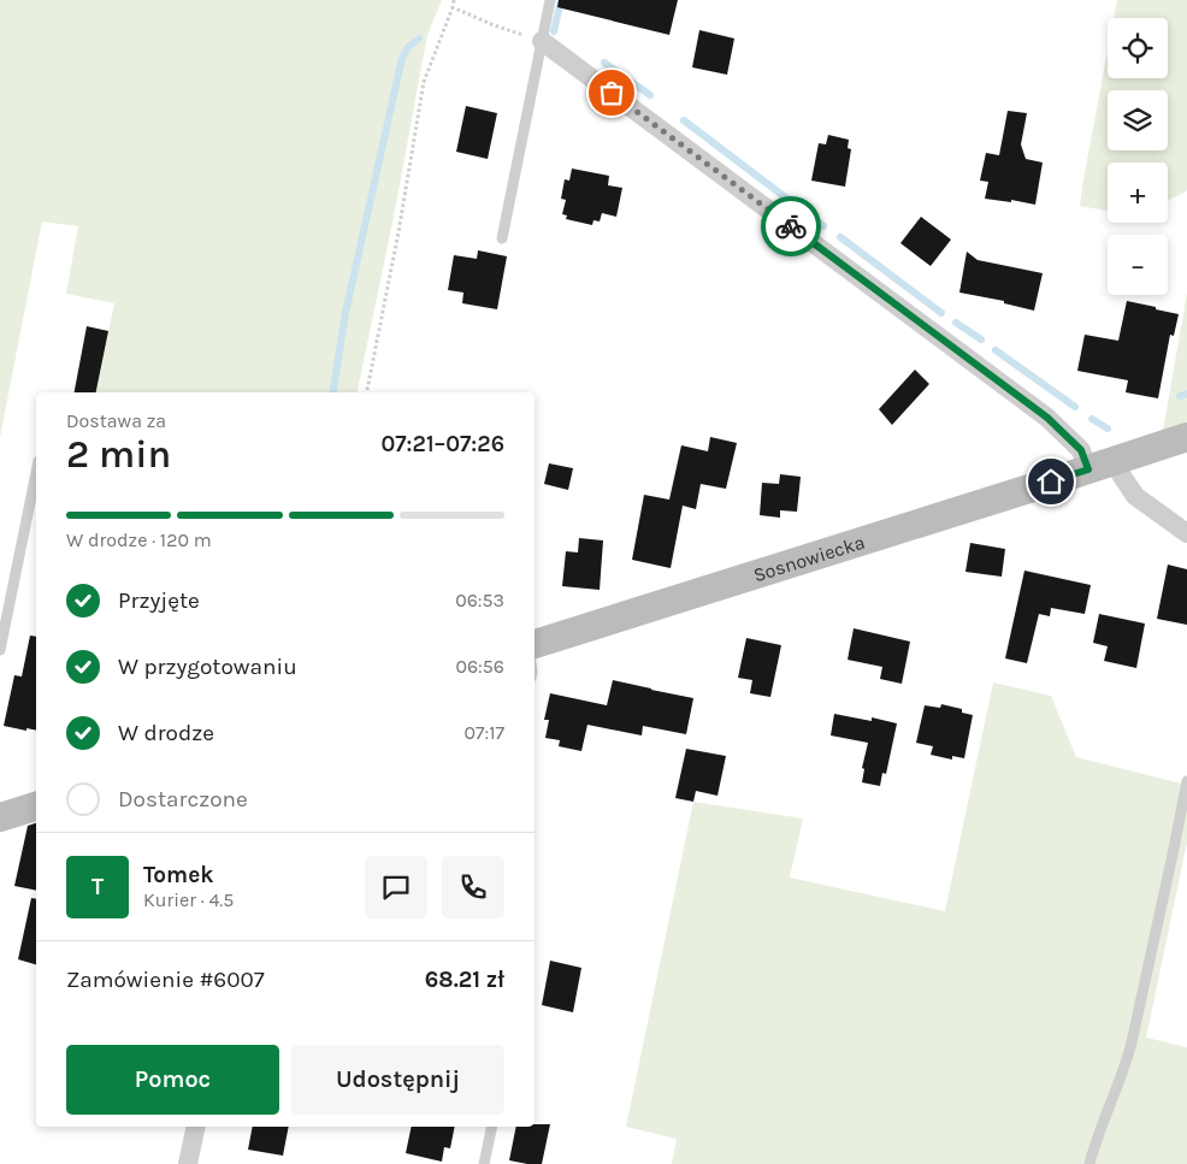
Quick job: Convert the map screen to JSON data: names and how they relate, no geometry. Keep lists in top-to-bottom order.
{
  "streets": {
    "street": ["Sosnowiecka"]
  },
  "page": {
    "map_buttons": ["+", "−"],
    "heading": ["2 min", "Dostawa za", "07:21–07:26"],
    "panel": [
      "Tomek",
      "Kurier · 4.5",
      "Zamówienie #6007",
      "68.21 zł"
    ],
    "bar": "W drodze · 120 m",
    "list": [
      ["Przyjęte", "06:53"],
      ["W przygotowaniu", "06:56"],
      ["W drodze", "07:17"],
      "Dostarczone"
    ],
    "round": "T",
    "buttons": ["Pomoc", "Udostępnij"]
  }
}
